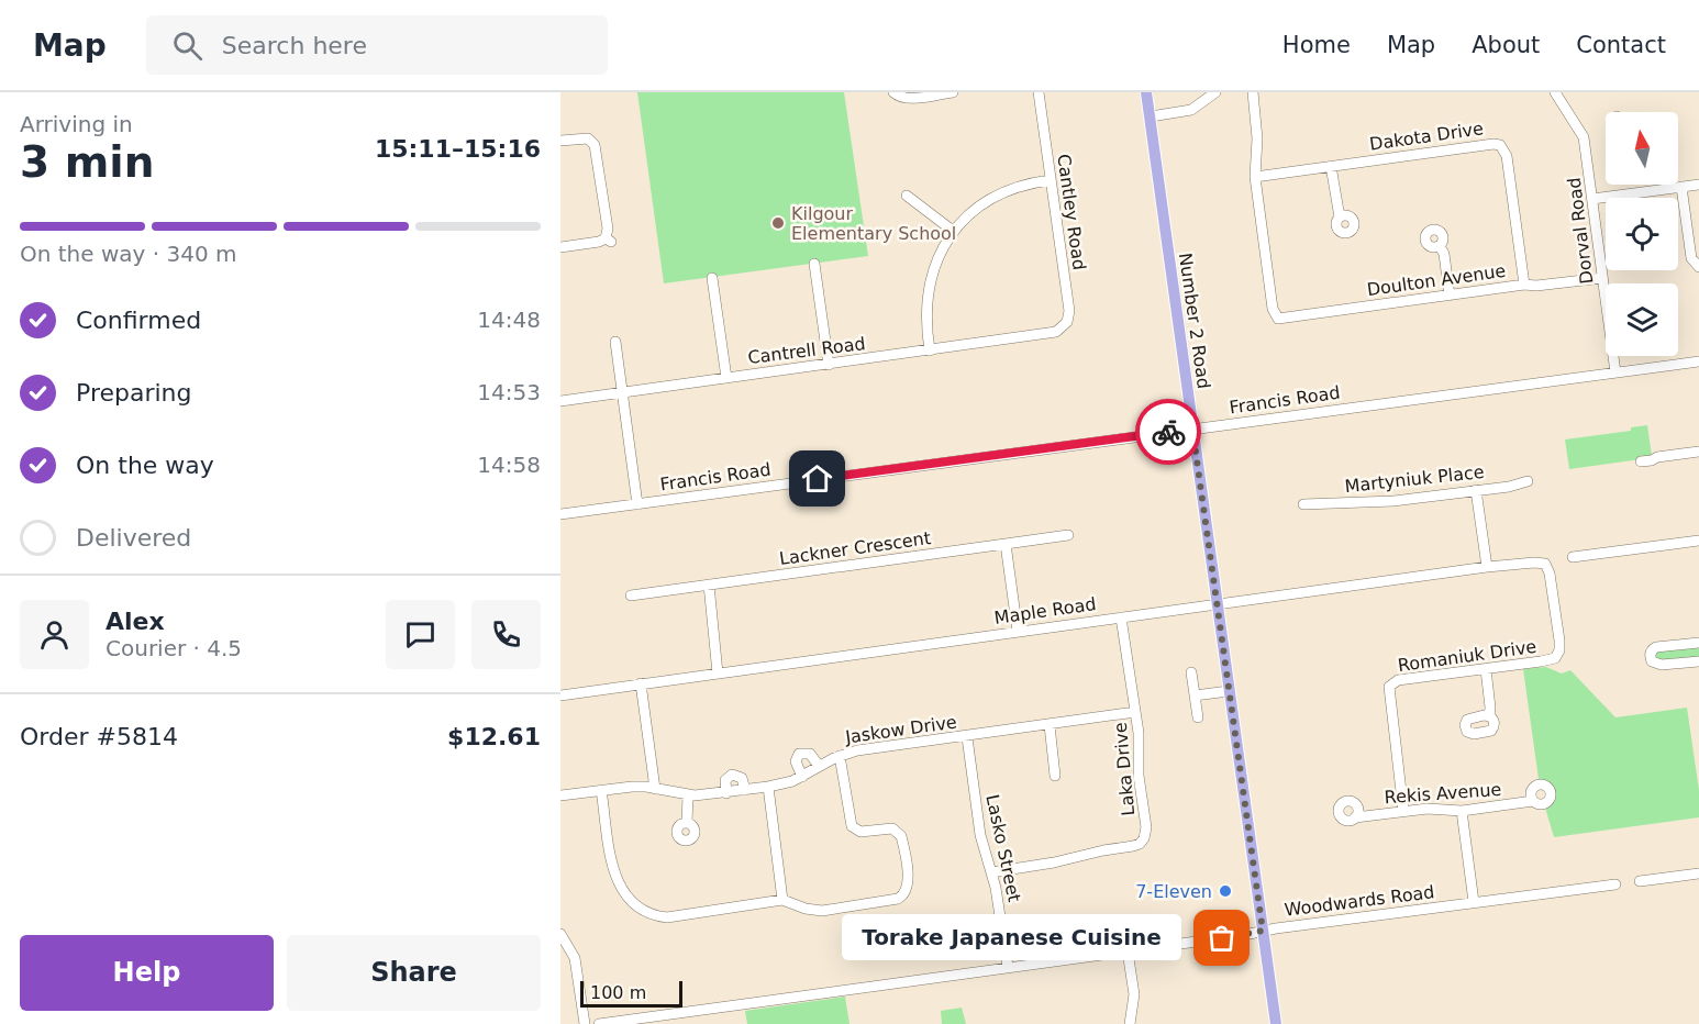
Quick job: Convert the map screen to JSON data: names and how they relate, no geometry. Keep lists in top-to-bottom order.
{
  "streets": {
    "main road": ["Number 2 Road"],
    "street": [
      "Dakota Drive",
      "Cantley Road",
      "Dorval Road",
      "Doulton Avenue",
      "Cantrell Road",
      "Francis Road",
      "Martyniuk Place",
      "Lackner Crescent",
      "Maple Road",
      "Romaniuk Drive",
      "Jaskow Drive",
      "Laka Drive",
      "Rekis Avenue",
      "Lasko Street",
      "Woodwards Road"
    ]
  },
  "crossings": [
    ["Dakota Drive", "Doulton Avenue"],
    ["Cantley Road", "Cantrell Road"],
    ["Dorval Road", "Doulton Avenue"],
    ["Dorval Road", "Francis Road"],
    ["Number 2 Road", "Francis Road"],
    ["Number 2 Road", "Maple Road"],
    ["Number 2 Road", "Woodwards Road"],
    ["Maple Road", "Romaniuk Drive"],
    ["Maple Road", "Laka Drive"],
    ["Romaniuk Drive", "Rekis Avenue"],
    ["Jaskow Drive", "Laka Drive"],
    ["Jaskow Drive", "Lasko Street"],
    ["Laka Drive", "Lasko Street"],
    ["Lasko Street", "Woodwards Road"]
  ],
  "places": ["Kilgour Elementary School", "7-Eleven", "Torake Japanese Cuisine"],
  "scale_bar": "100 m",
  "north": "top",
  "page": {
    "header": "Map",
    "search": "Search here",
    "nav": [
      "Home",
      "Map",
      "About",
      "Contact"
    ],
    "heading": ["3 min", "Arriving in", "15:11–15:16"],
    "panel": [
      "Alex",
      "Courier · 4.5",
      "Order #5814",
      "$12.61"
    ],
    "bar": "On the way · 340 m",
    "list": [
      ["Confirmed", "14:48"],
      ["Preparing", "14:53"],
      ["On the way", "14:58"],
      "Delivered"
    ],
    "bubble": "Torake Japanese Cuisine",
    "buttons": ["Help", "Share"],
    "scale": "100 m"
  }
}
